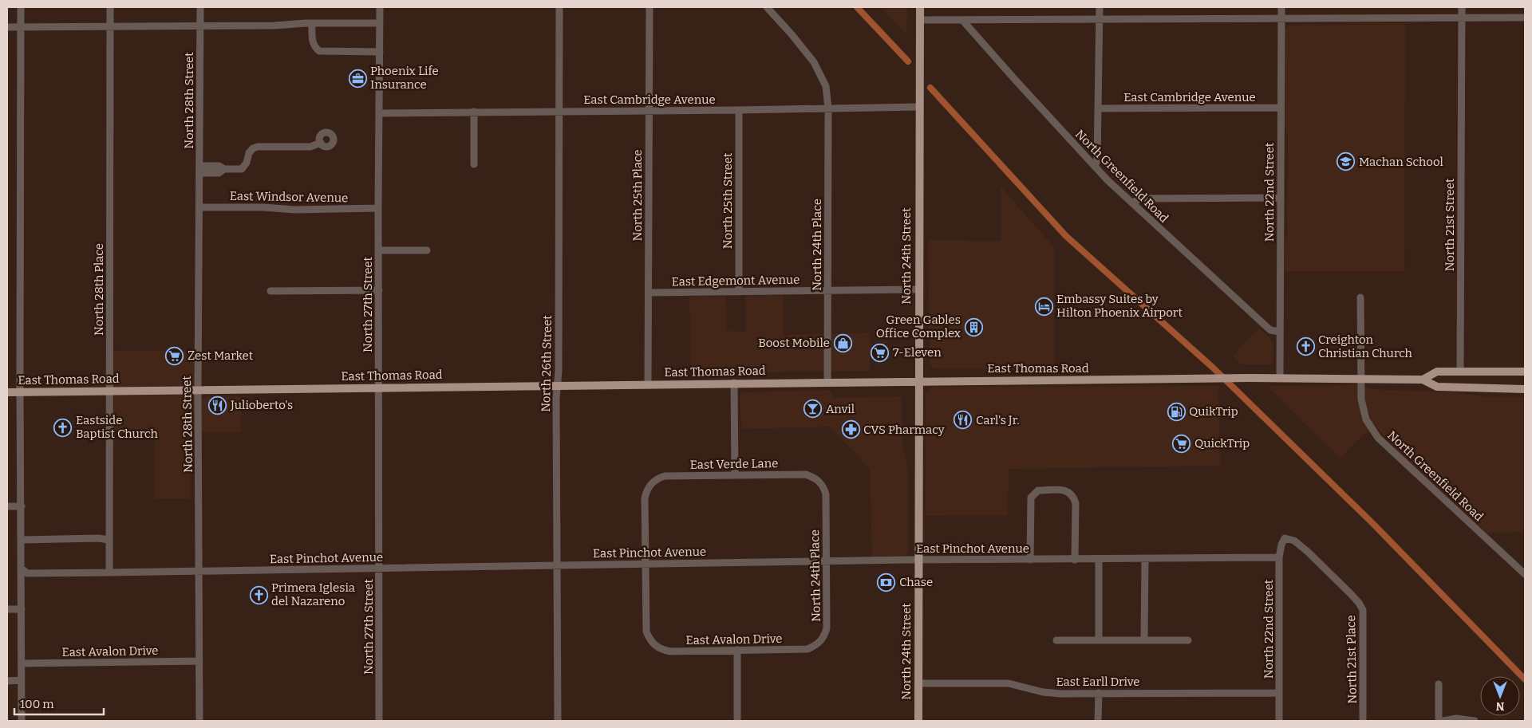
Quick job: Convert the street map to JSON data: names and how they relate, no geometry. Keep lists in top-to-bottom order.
{
  "streets": {
    "main road": ["North 24th Street", "East Thomas Road"],
    "street": [
      "East Cambridge Avenue",
      "North 28th Street",
      "North Greenfield Road",
      "North 22nd Street",
      "North 25th Place",
      "East Windsor Avenue",
      "North 25th Street",
      "North 21st Street",
      "North 24th Place",
      "East Edgemont Avenue",
      "North 28th Place",
      "North 27th Street",
      "North 26th Street",
      "East Verde Lane",
      "East Pinchot Avenue",
      "East Avalon Drive",
      "North 21st Place",
      "East Earll Drive"
    ]
  },
  "crossings": [
    ["East Cambridge Avenue", "North 22nd Street"],
    ["East Cambridge Avenue", "North 25th Place"],
    ["East Cambridge Avenue", "North 25th Street"],
    ["East Cambridge Avenue", "North 24th Place"],
    ["East Cambridge Avenue", "North 24th Street"],
    ["East Cambridge Avenue", "North 27th Street"],
    ["East Cambridge Avenue", "North 26th Street"],
    ["North 28th Street", "East Windsor Avenue"],
    ["North 28th Street", "East Thomas Road"],
    ["North 28th Street", "East Pinchot Avenue"],
    ["North 28th Street", "East Avalon Drive"],
    ["North Greenfield Road", "North 22nd Street"],
    ["North Greenfield Road", "East Thomas Road"],
    ["North 22nd Street", "East Thomas Road"],
    ["North 22nd Street", "East Pinchot Avenue"],
    ["North 22nd Street", "North 21st Place"],
    ["North 22nd Street", "East Earll Drive"],
    ["North 25th Place", "East Edgemont Avenue"],
    ["North 25th Place", "East Thomas Road"],
    ["East Windsor Avenue", "North 27th Street"],
    ["North 25th Street", "East Edgemont Avenue"],
    ["North 21st Street", "East Thomas Road"],
    ["North 24th Place", "East Edgemont Avenue"],
    ["North 24th Place", "East Thomas Road"],
    ["North 24th Place", "East Verde Lane"],
    ["North 24th Place", "East Pinchot Avenue"],
    ["North 24th Place", "East Avalon Drive"],
    ["North 24th Street", "East Edgemont Avenue"],
    ["North 24th Street", "East Thomas Road"],
    ["North 24th Street", "East Pinchot Avenue"],
    ["North 24th Street", "East Earll Drive"],
    ["North 28th Place", "East Thomas Road"],
    ["North 28th Place", "East Pinchot Avenue"],
    ["North 27th Street", "East Thomas Road"],
    ["North 27th Street", "East Pinchot Avenue"],
    ["North 26th Street", "East Thomas Road"],
    ["North 26th Street", "East Pinchot Avenue"],
    ["East Verde Lane", "East Pinchot Avenue"],
    ["East Verde Lane", "East Avalon Drive"],
    ["East Pinchot Avenue", "East Avalon Drive"]
  ],
  "places": {
    "office": ["Phoenix Life Insurance"],
    "school or university": ["Machan School"],
    "hotel": ["Embassy Suites by Hilton Phoenix Airport"],
    "building": ["Green Gables Office Complex"],
    "shop": ["Boost Mobile"],
    "church": ["Creighton Christian Church", "Eastside Baptist Church", "Primera Iglesia del Nazareno"],
    "supermarket": ["7-Eleven", "Zest Market", "QuickTrip"],
    "restaurant": ["Julioberto's", "Carl's Jr."],
    "bar": ["Anvil"],
    "fuel station": ["QuikTrip"],
    "pharmacy": ["CVS Pharmacy"],
    "bank": ["Chase"]
  },
  "scale_bar": "100 m",
  "north": "bottom"
}
